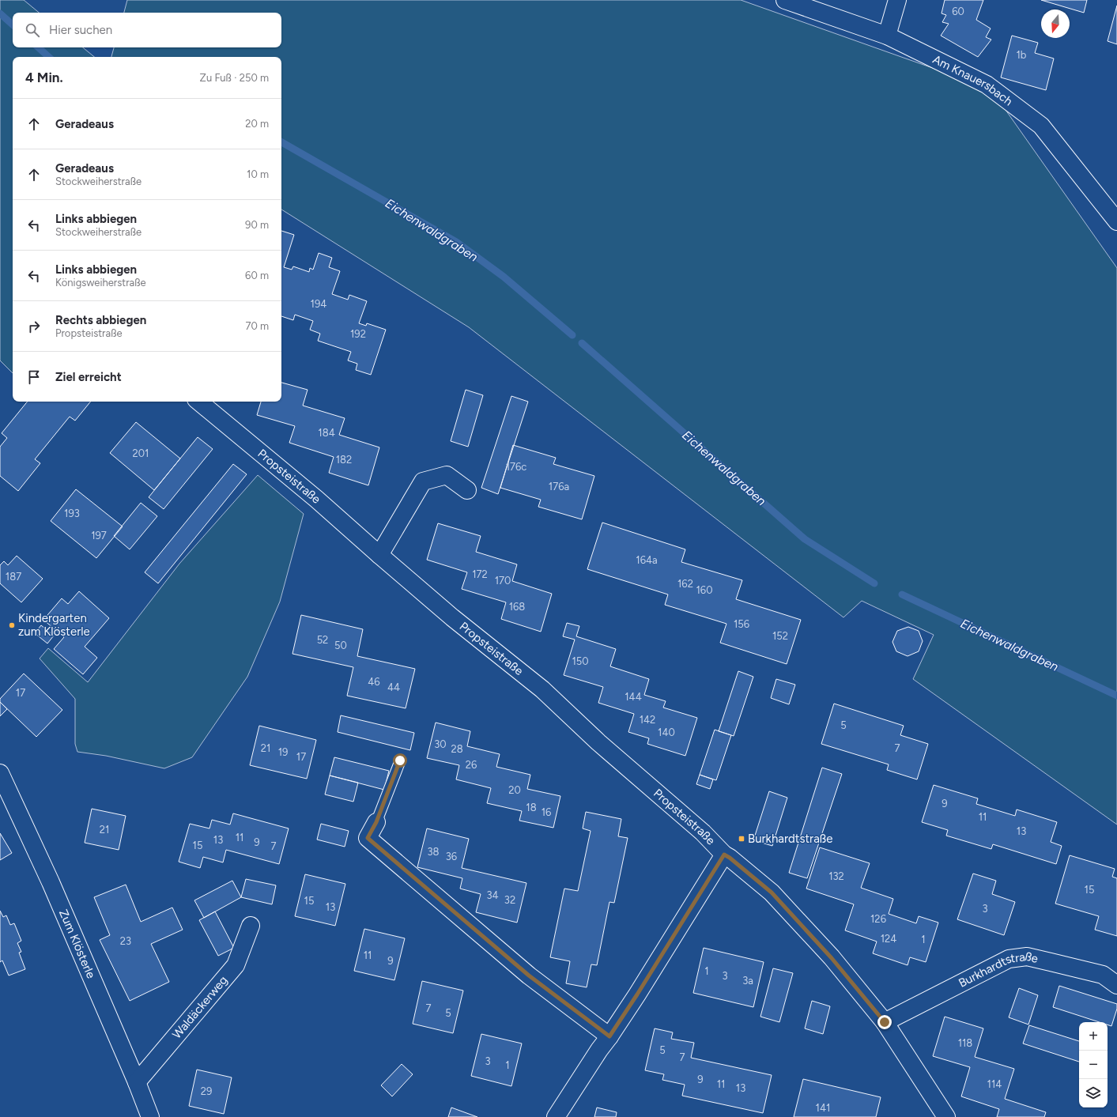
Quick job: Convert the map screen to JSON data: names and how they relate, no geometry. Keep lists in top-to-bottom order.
{
  "streets": {
    "street": [
      "Am Knauersbach",
      "Propsteistraße",
      "Zum Klösterle",
      "Burkhardtstraße",
      "Waldäckerweg"
    ]
  },
  "crossings": [
    ["Propsteistraße", "Burkhardtstraße"],
    ["Zum Klösterle", "Waldäckerweg"]
  ],
  "water": ["Eichenwaldgraben"],
  "places": {
    "other": ["Kindergarten zum Klösterle"],
    "transit": ["Burkhardtstraße"]
  },
  "house_numbers": [
    "60",
    "1b",
    "194",
    "192",
    "184",
    "201",
    "182",
    "176c",
    "176a",
    "193",
    "197",
    "164a",
    "172",
    "187",
    "170",
    "162",
    "160",
    "168",
    "156",
    "152",
    "52",
    "50",
    "150",
    "46",
    "44",
    "17",
    "144",
    "142",
    "5",
    "140",
    "30",
    "21",
    "7",
    "28",
    "19",
    "17",
    "26",
    "20",
    "9",
    "18",
    "16",
    "11",
    "21",
    "13",
    "11",
    "13",
    "9",
    "15",
    "7",
    "38",
    "36",
    "132",
    "15",
    "34",
    "32",
    "15",
    "13",
    "3",
    "126",
    "124",
    "1",
    "23",
    "11",
    "9",
    "1",
    "3",
    "3a",
    "7",
    "5",
    "118",
    "5",
    "7",
    "3",
    "1",
    "9",
    "11",
    "114",
    "13",
    "29",
    "141"
  ],
  "north": "bottom",
  "page": {
    "search": "Hier suchen",
    "heading": ["4 Min.", "Zu Fuß · 250 m"],
    "list": [
      ["Geradeaus", "20 m"],
      ["Geradeaus", "Stockweiherstraße", "10 m"],
      ["Links abbiegen", "Stockweiherstraße", "90 m"],
      ["Links abbiegen", "Königsweiherstraße", "60 m"],
      ["Rechts abbiegen", "Propsteistraße", "70 m"],
      "Ziel erreicht"
    ],
    "map_buttons": ["+", "−"]
  }
}
